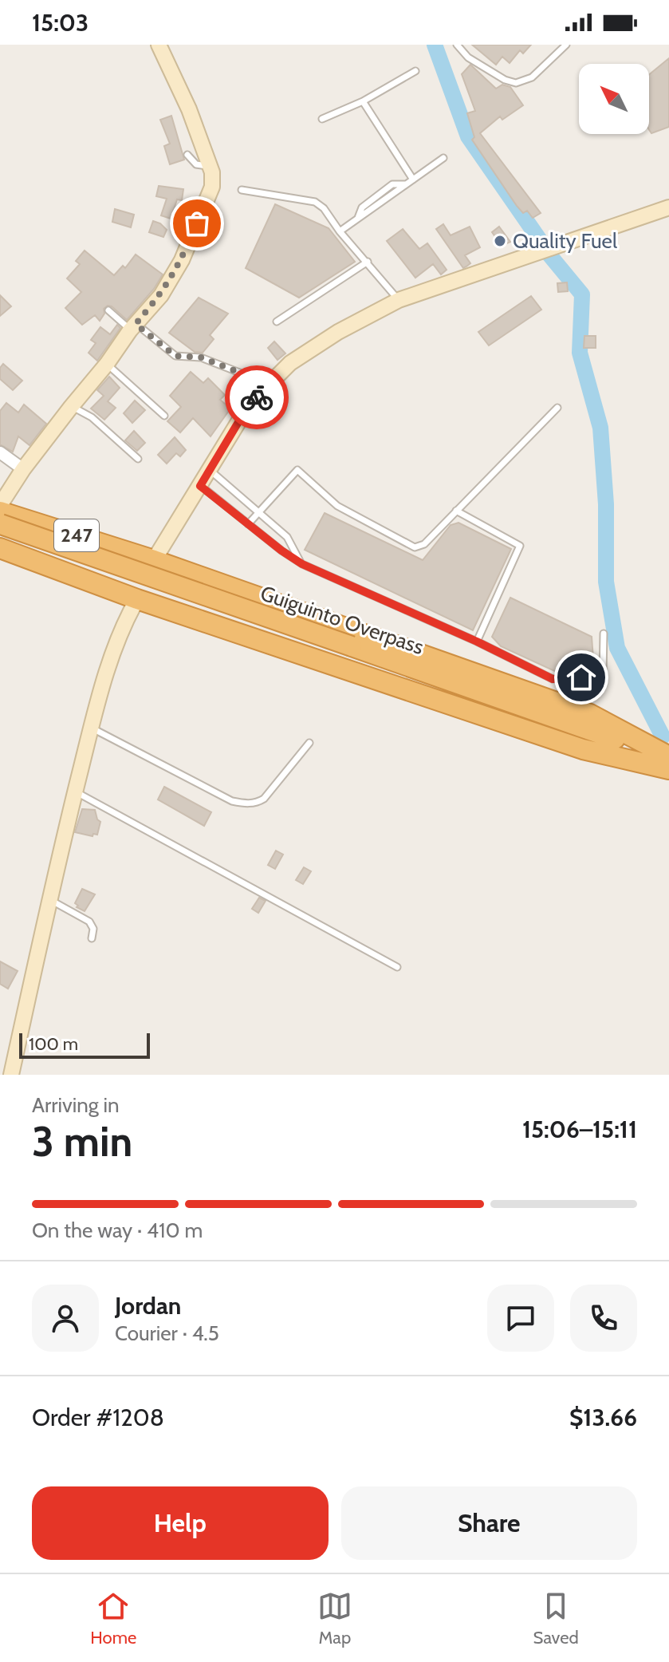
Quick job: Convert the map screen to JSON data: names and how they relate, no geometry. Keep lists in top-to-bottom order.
{
  "streets": {
    "highway": ["247", "Guiguinto Overpass"]
  },
  "crossings": [
    ["247", "Guiguinto Overpass"]
  ],
  "places": ["Quality Fuel"],
  "scale_bar": "100 m",
  "north": "top left",
  "page": {
    "status": "15:03",
    "scale": "100 m",
    "heading": ["3 min", "Arriving in", "15:06–15:11"],
    "panel": [
      "Jordan",
      "Courier · 4.5",
      "Order #1208",
      "$13.66"
    ],
    "bar": "On the way · 410 m",
    "buttons": ["Help", "Share"],
    "tabs": ["Home", "Map", "Saved"]
  }
}
